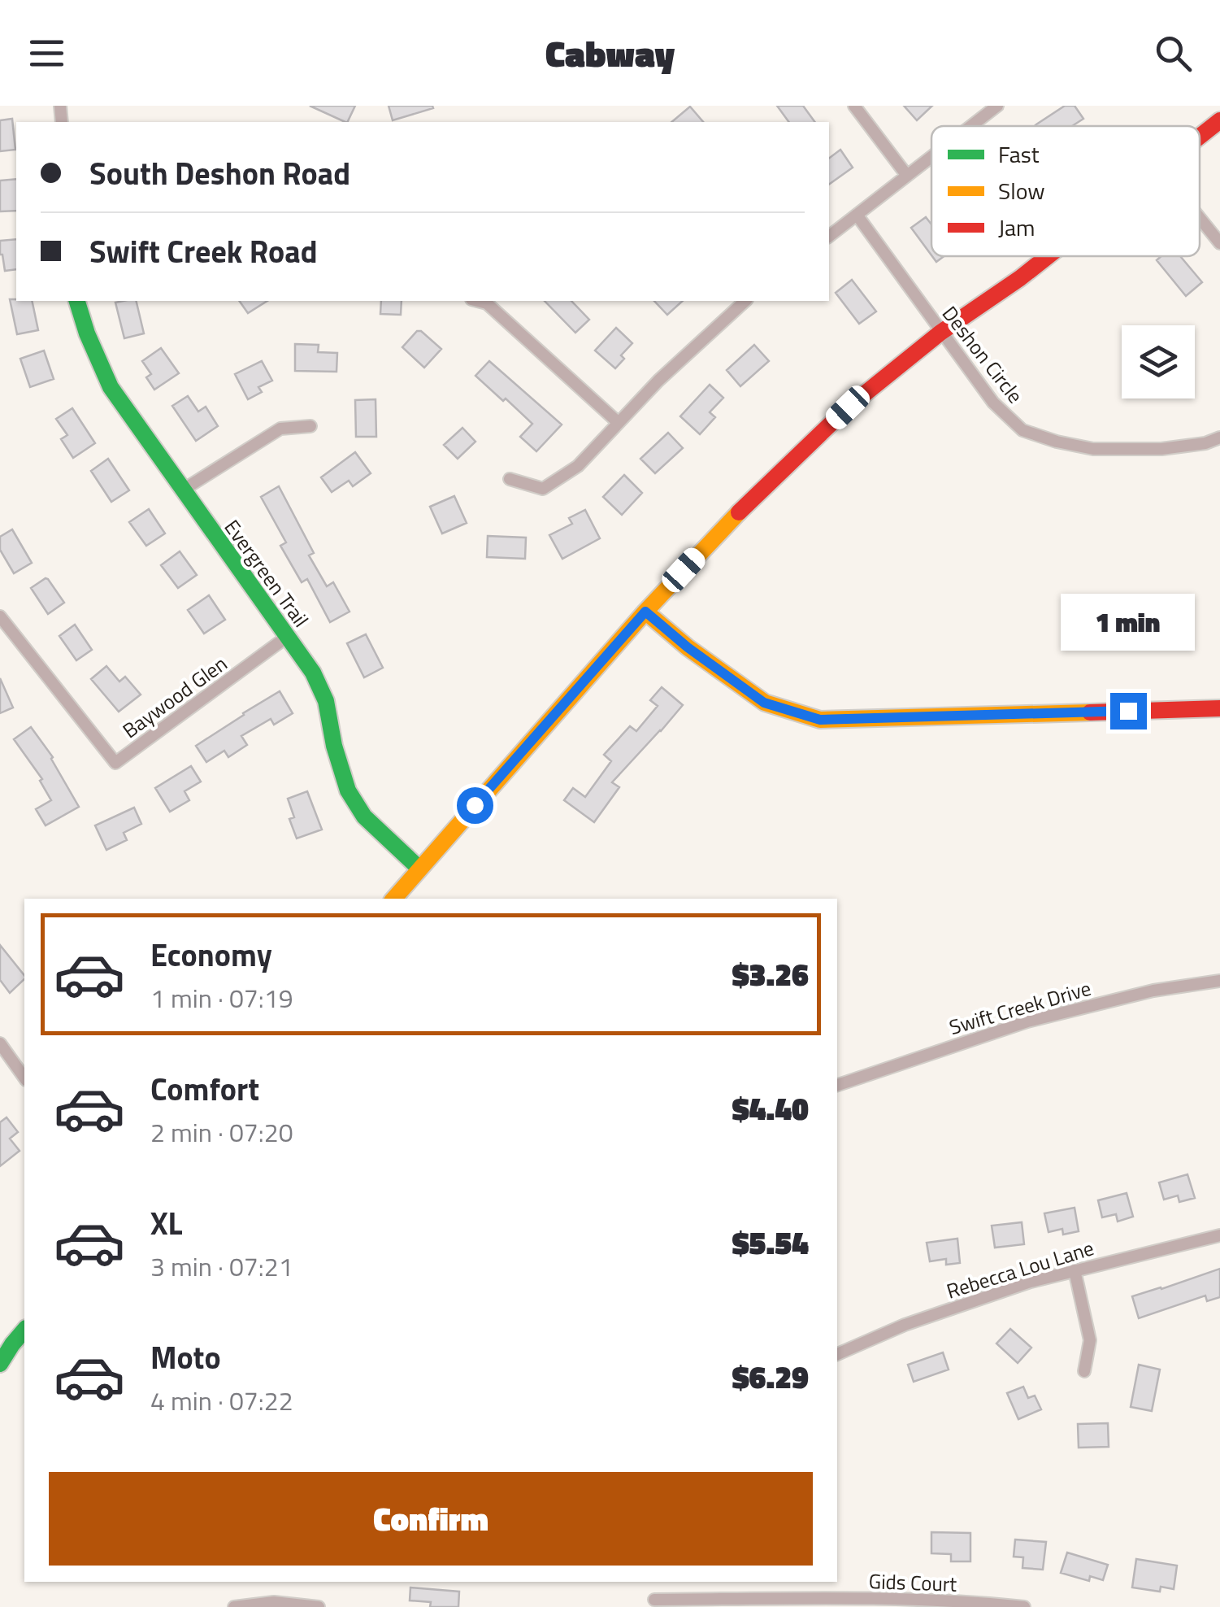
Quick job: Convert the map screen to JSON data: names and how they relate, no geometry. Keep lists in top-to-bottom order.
{
  "streets": {
    "street": [
      "Deshon Circle",
      "Evergreen Trail",
      "Baywood Glen",
      "Swift Creek Drive",
      "Rebecca Lou Lane",
      "Gids Court"
    ]
  },
  "crossings": [
    ["Evergreen Trail", "Baywood Glen"]
  ],
  "legend": ["Fast", "Slow", "Jam"],
  "page": {
    "header": "Cabway",
    "banner": ["South Deshon Road", "Swift Creek Road"],
    "bubble": "1 min",
    "list": [
      {
        "name": "Economy",
        "note": "1 min · 07:19",
        "value": "$3.26"
      },
      {
        "name": "Comfort",
        "note": "2 min · 07:20",
        "value": "$4.40"
      },
      {
        "name": "XL",
        "note": "3 min · 07:21",
        "value": "$5.54"
      },
      {
        "name": "Moto",
        "note": "4 min · 07:22",
        "value": "$6.29"
      }
    ],
    "buttons": "Confirm"
  }
}
